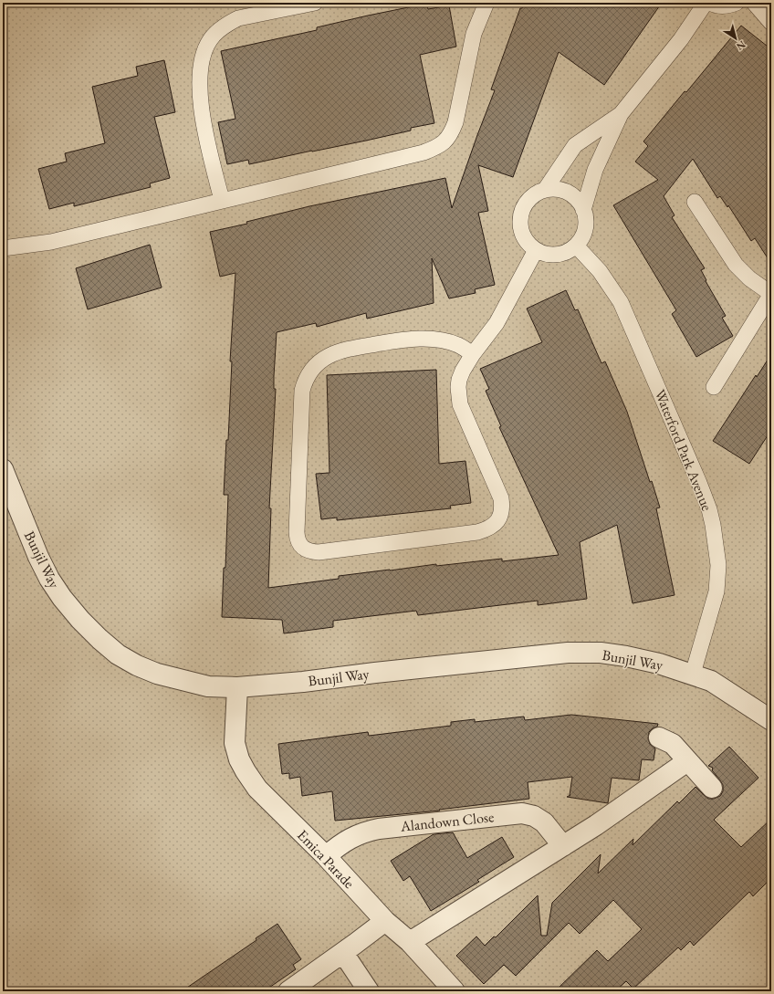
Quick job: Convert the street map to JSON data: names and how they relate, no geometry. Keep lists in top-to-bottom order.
{
  "streets": {
    "street": ["Bunjil Way", "Alandown Close", "Emica Parade"],
    "lane": ["Waterford Park Avenue"]
  },
  "crossings": [
    ["Waterford Park Avenue", "Bunjil Way"],
    ["Bunjil Way", "Emica Parade"],
    ["Alandown Close", "Emica Parade"]
  ],
  "north": "bottom right"
}
